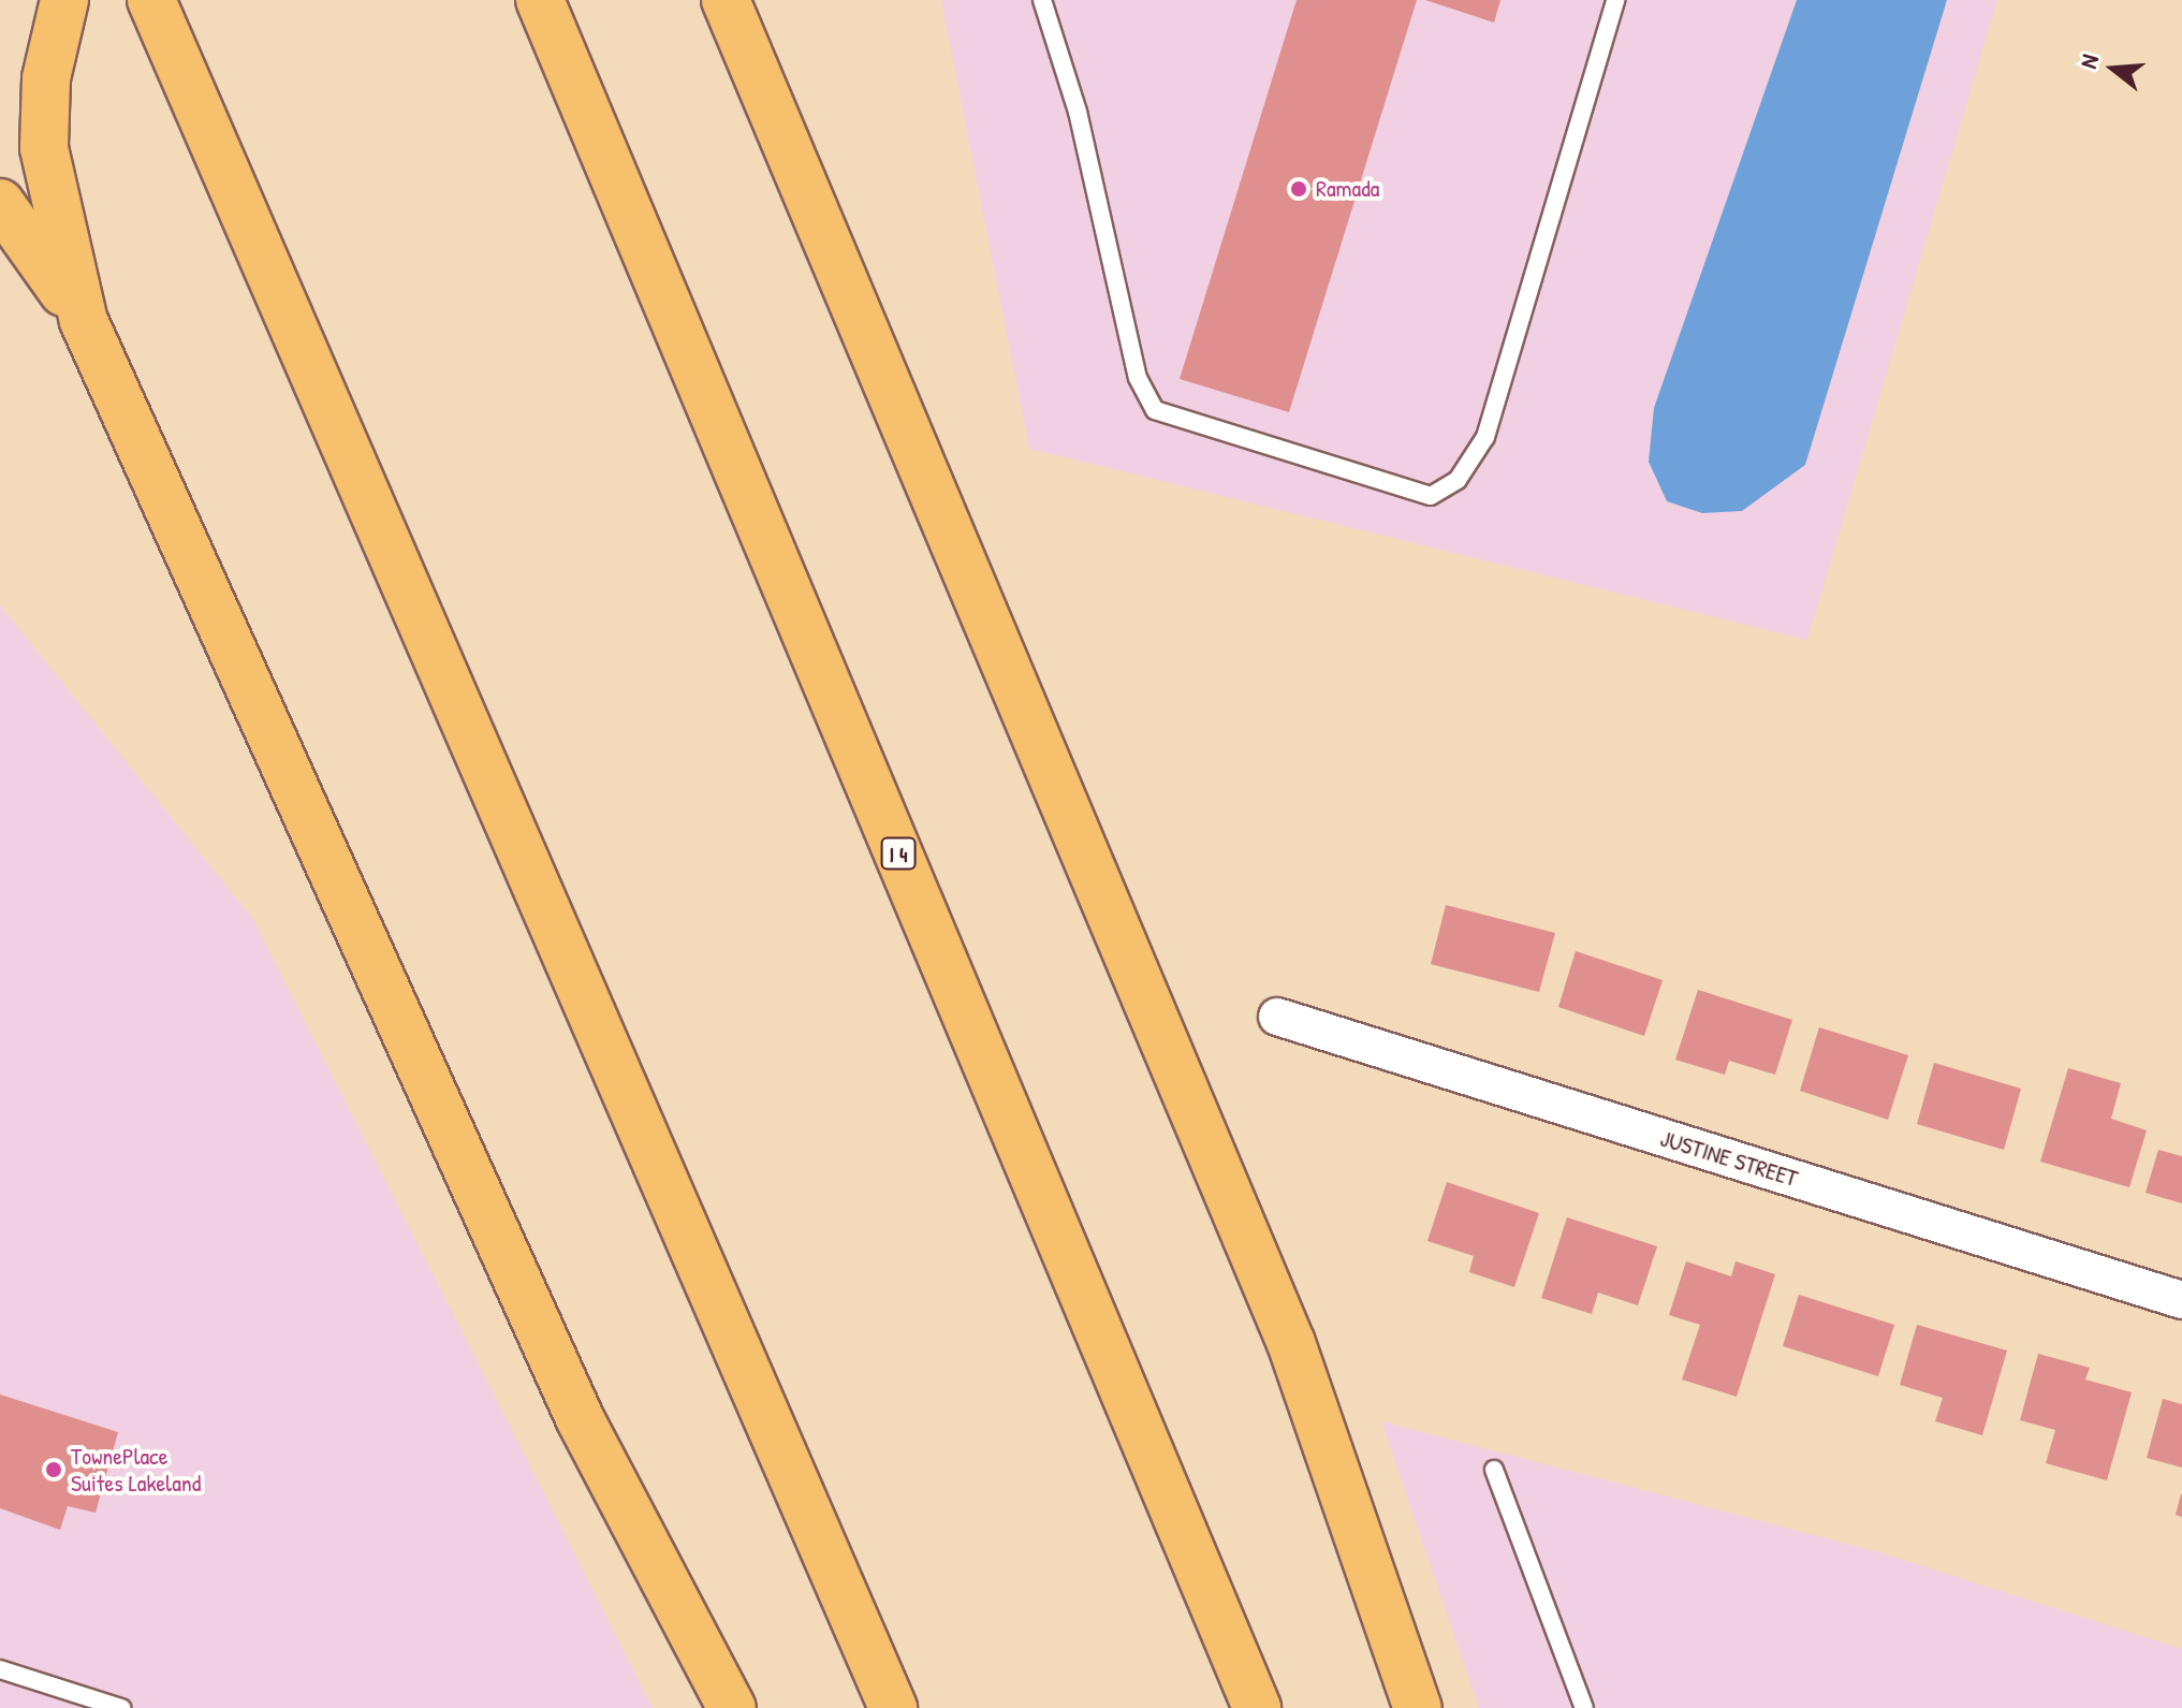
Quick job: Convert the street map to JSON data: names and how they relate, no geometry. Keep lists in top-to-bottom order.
{
  "streets": {
    "highway": ["I 4"],
    "street": ["JUSTINE STREET"]
  },
  "places": ["Ramada", "TownePlace Suites Lakeland"],
  "north": "left"
}
